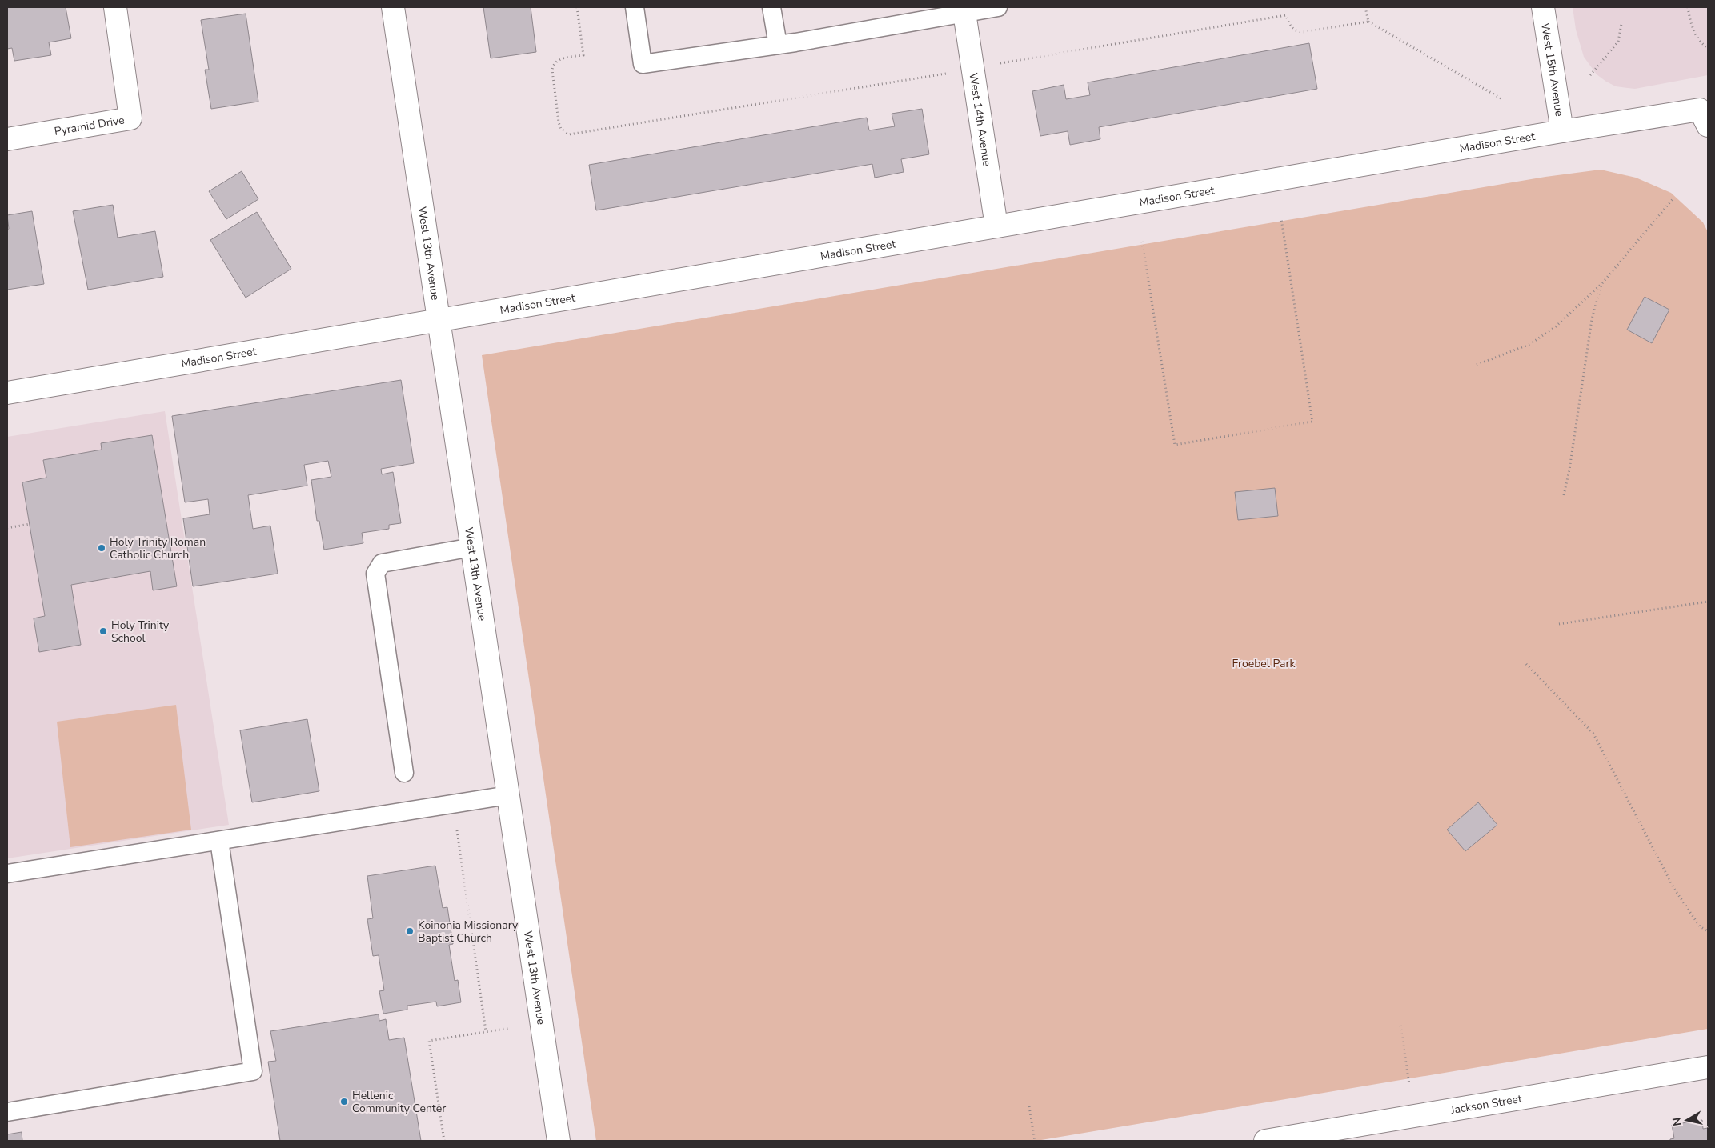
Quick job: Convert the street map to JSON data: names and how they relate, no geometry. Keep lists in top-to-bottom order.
{
  "streets": {
    "street": [
      "West 15th Avenue",
      "West 14th Avenue",
      "Pyramid Drive",
      "Madison Street",
      "West 13th Avenue",
      "Jackson Street"
    ]
  },
  "crossings": [
    ["West 15th Avenue", "Madison Street"],
    ["West 14th Avenue", "Madison Street"],
    ["Madison Street", "West 13th Avenue"]
  ],
  "parks": ["Froebel Park"],
  "places": [
    "Holy Trinity Roman Catholic Church",
    "Holy Trinity School",
    "Koinonia Missionary Baptist Church",
    "Hellenic Community Center"
  ],
  "north": "left"
}
